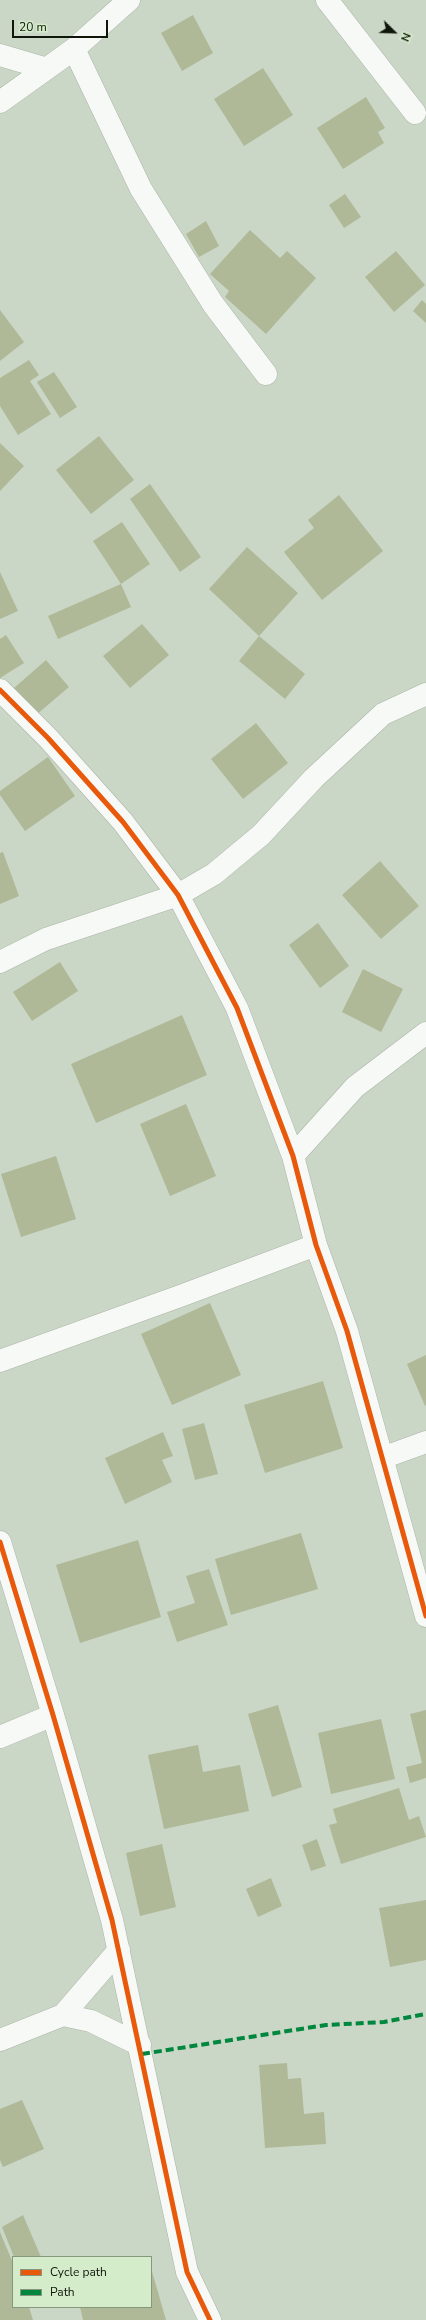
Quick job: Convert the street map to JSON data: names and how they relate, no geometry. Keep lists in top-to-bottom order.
{
  "legend": ["Cycle path", "Path"],
  "scale_bar": "20 m",
  "north": "bottom right"
}
